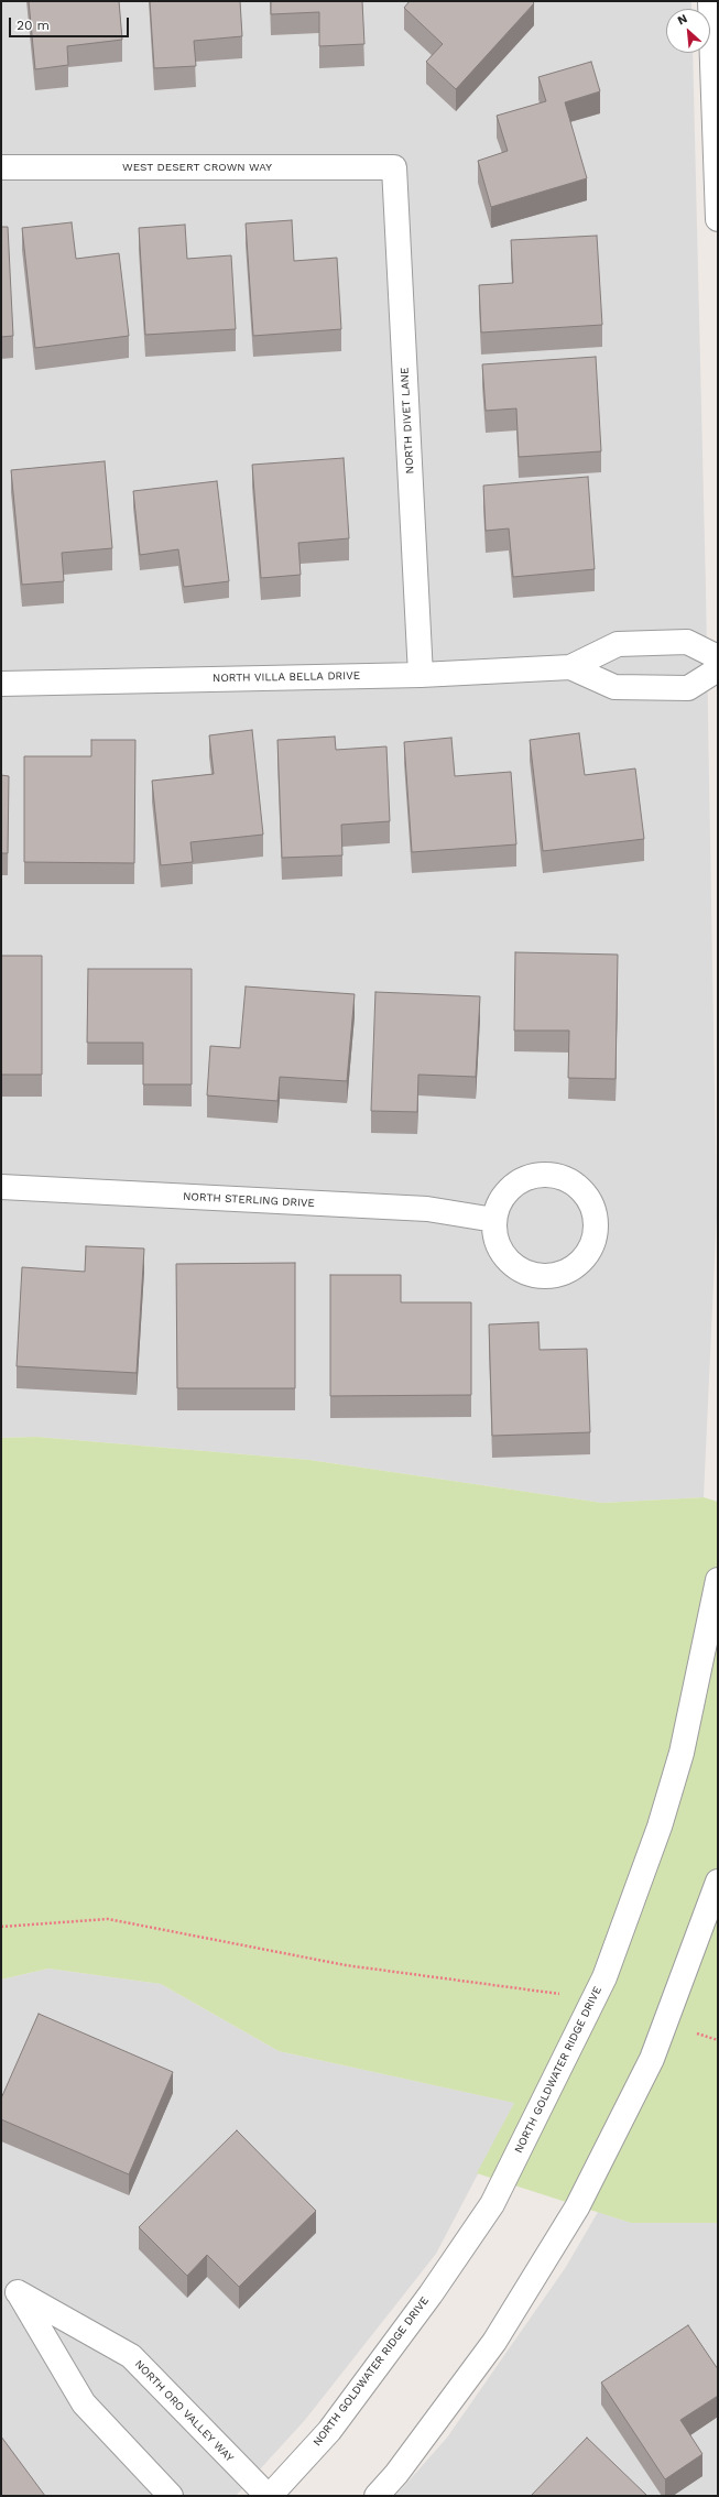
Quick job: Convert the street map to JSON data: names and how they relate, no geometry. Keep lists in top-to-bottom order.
{
  "streets": {
    "street": [
      "WEST DESERT CROWN WAY",
      "NORTH DIVET LANE",
      "NORTH VILLA BELLA DRIVE",
      "NORTH STERLING DRIVE",
      "NORTH GOLDWATER RIDGE DRIVE",
      "NORTH ORO VALLEY WAY"
    ]
  },
  "crossings": [
    ["WEST DESERT CROWN WAY", "NORTH DIVET LANE"],
    ["NORTH DIVET LANE", "NORTH VILLA BELLA DRIVE"],
    ["NORTH GOLDWATER RIDGE DRIVE", "NORTH ORO VALLEY WAY"]
  ],
  "scale_bar": "20 m",
  "north": "top left"
}
